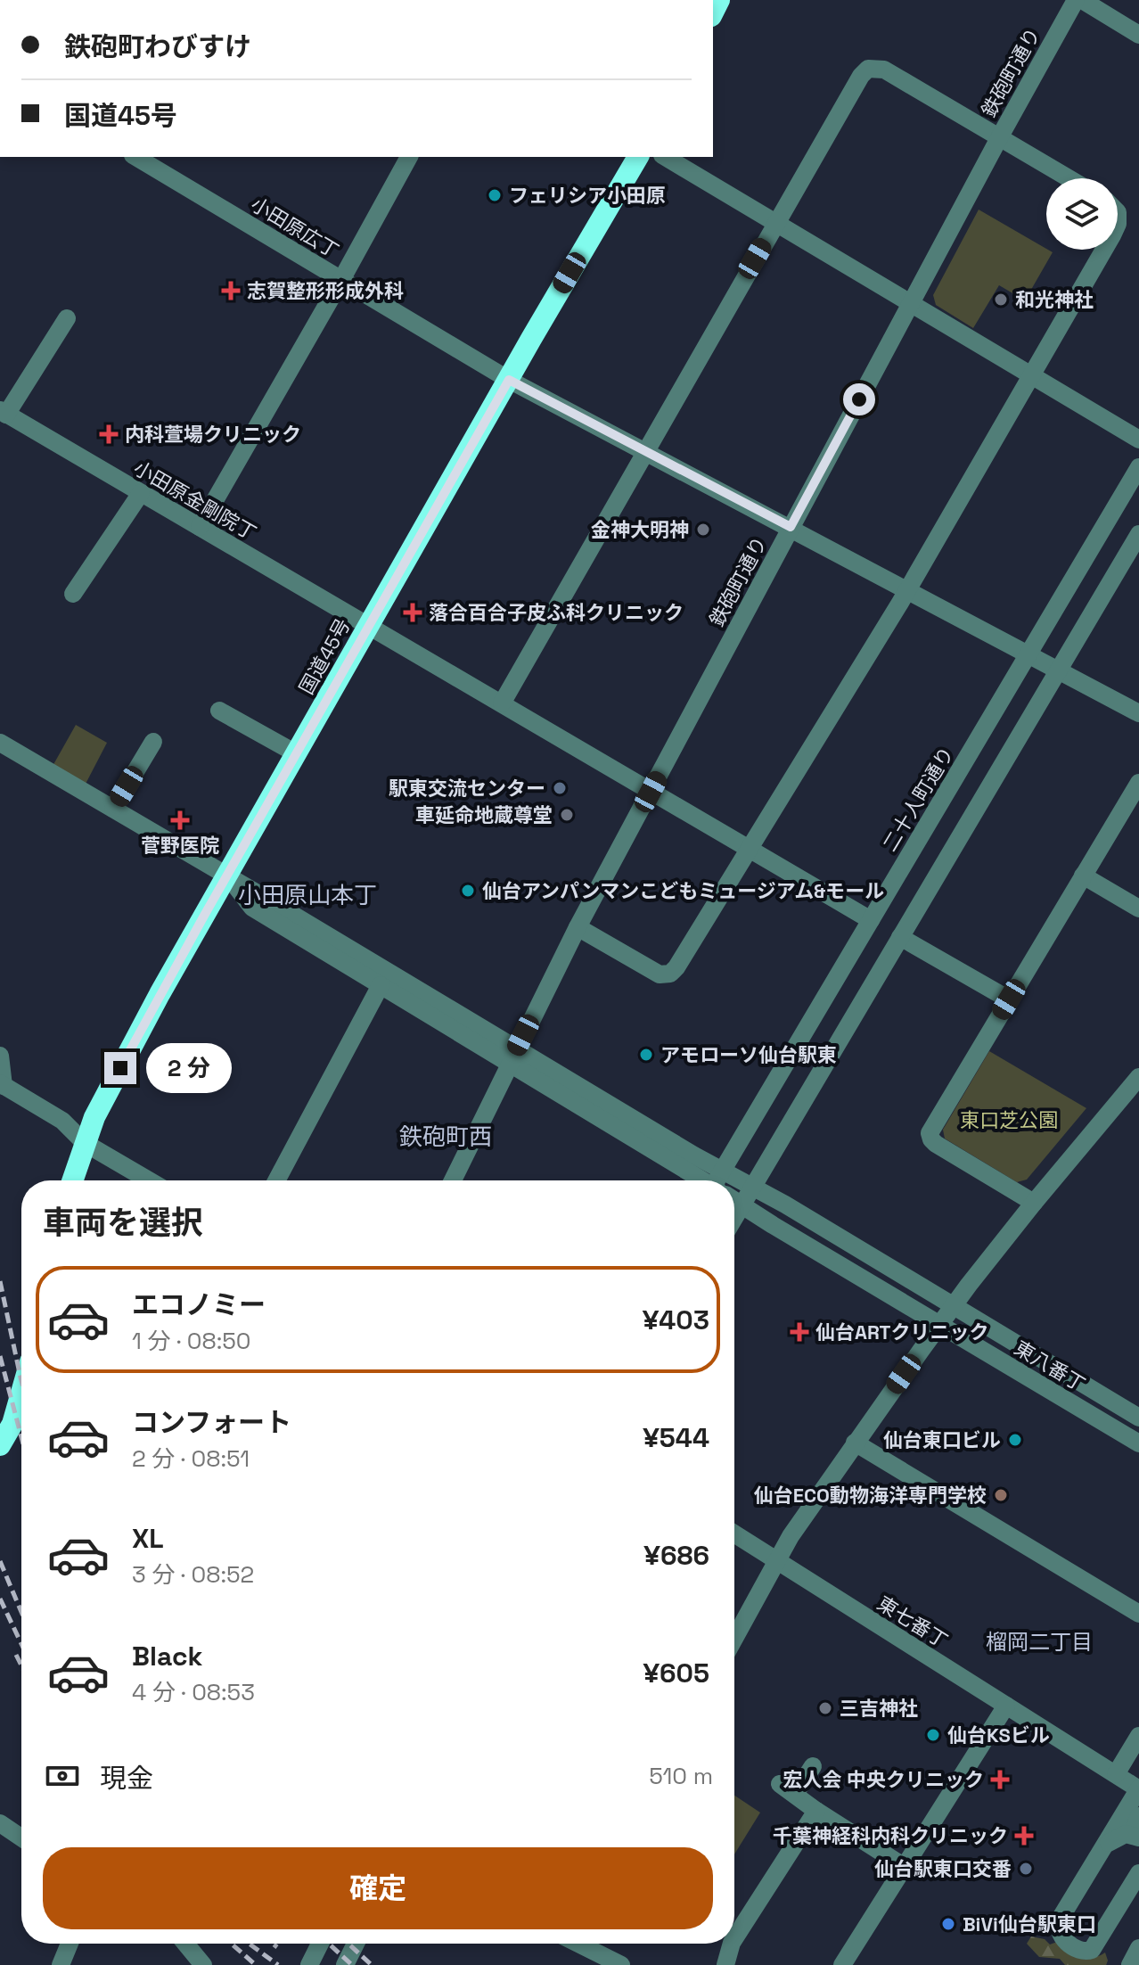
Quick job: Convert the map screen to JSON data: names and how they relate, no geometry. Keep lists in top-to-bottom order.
{
  "streets": {
    "highway": ["国道45号"],
    "street": [
      "鉄砲町通り",
      "小田原広丁",
      "小田原金剛院丁",
      "二十人町通り",
      "東八番丁",
      "東七番丁"
    ]
  },
  "crossings": [
    ["鉄砲町通り", "小田原広丁"],
    ["鉄砲町通り", "小田原金剛院丁"],
    ["小田原広丁", "国道45号"],
    ["小田原広丁", "二十人町通り"],
    ["小田原金剛院丁", "国道45号"],
    ["小田原金剛院丁", "二十人町通り"]
  ],
  "districts": ["小田原山本丁", "鉄砲町西", "榴岡二丁目"],
  "parks": ["東口芝公園"],
  "places": {
    "other": [
      "フェリシア小田原",
      "和光神社",
      "金神大明神",
      "駅東交流センター",
      "車延命地蔵尊堂",
      "仙台アンパンマンこどもミュージアム&モール",
      "アモローソ仙台駅東",
      "仙台東口ビル",
      "仙台ECO動物海洋専門学校",
      "三吉神社",
      "仙台KSビル",
      "仙台駅東口交番",
      "BiVi仙台駅東口"
    ],
    "health": [
      "志賀整形形成外科",
      "内科萱場クリニック",
      "落合百合子皮ふ科クリニック",
      "菅野医院",
      "仙台ARTクリニック",
      "宏人会 中央クリニック",
      "千葉神経科内科クリニック"
    ]
  },
  "page": {
    "banner": ["鉄砲町わびすけ", "国道45号"],
    "bubble": "2 分",
    "heading": "車両を選択",
    "list": [
      {
        "name": "エコノミー",
        "note": "1 分 · 08:50",
        "value": "¥403"
      },
      {
        "name": "コンフォート",
        "note": "2 分 · 08:51",
        "value": "¥544"
      },
      {
        "name": "XL",
        "note": "3 分 · 08:52",
        "value": "¥686"
      },
      {
        "name": "Black",
        "note": "4 分 · 08:53",
        "value": "¥605"
      }
    ],
    "pay": ["現金", "510 m"],
    "buttons": "確定"
  }
}
